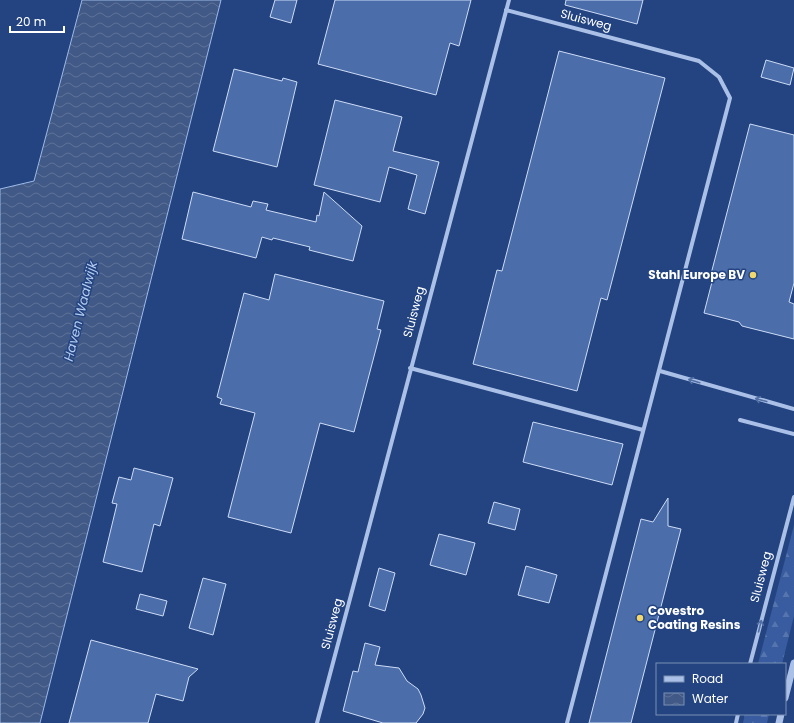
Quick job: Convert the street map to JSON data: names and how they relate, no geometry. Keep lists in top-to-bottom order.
{
  "streets": {
    "street": ["Sluisweg"]
  },
  "water": ["Haven Waalwijk"],
  "places": ["Stahl Europe BV", "Covestro Coating Resins"],
  "legend": ["Road", "Water"],
  "scale_bar": "20 m"
}
